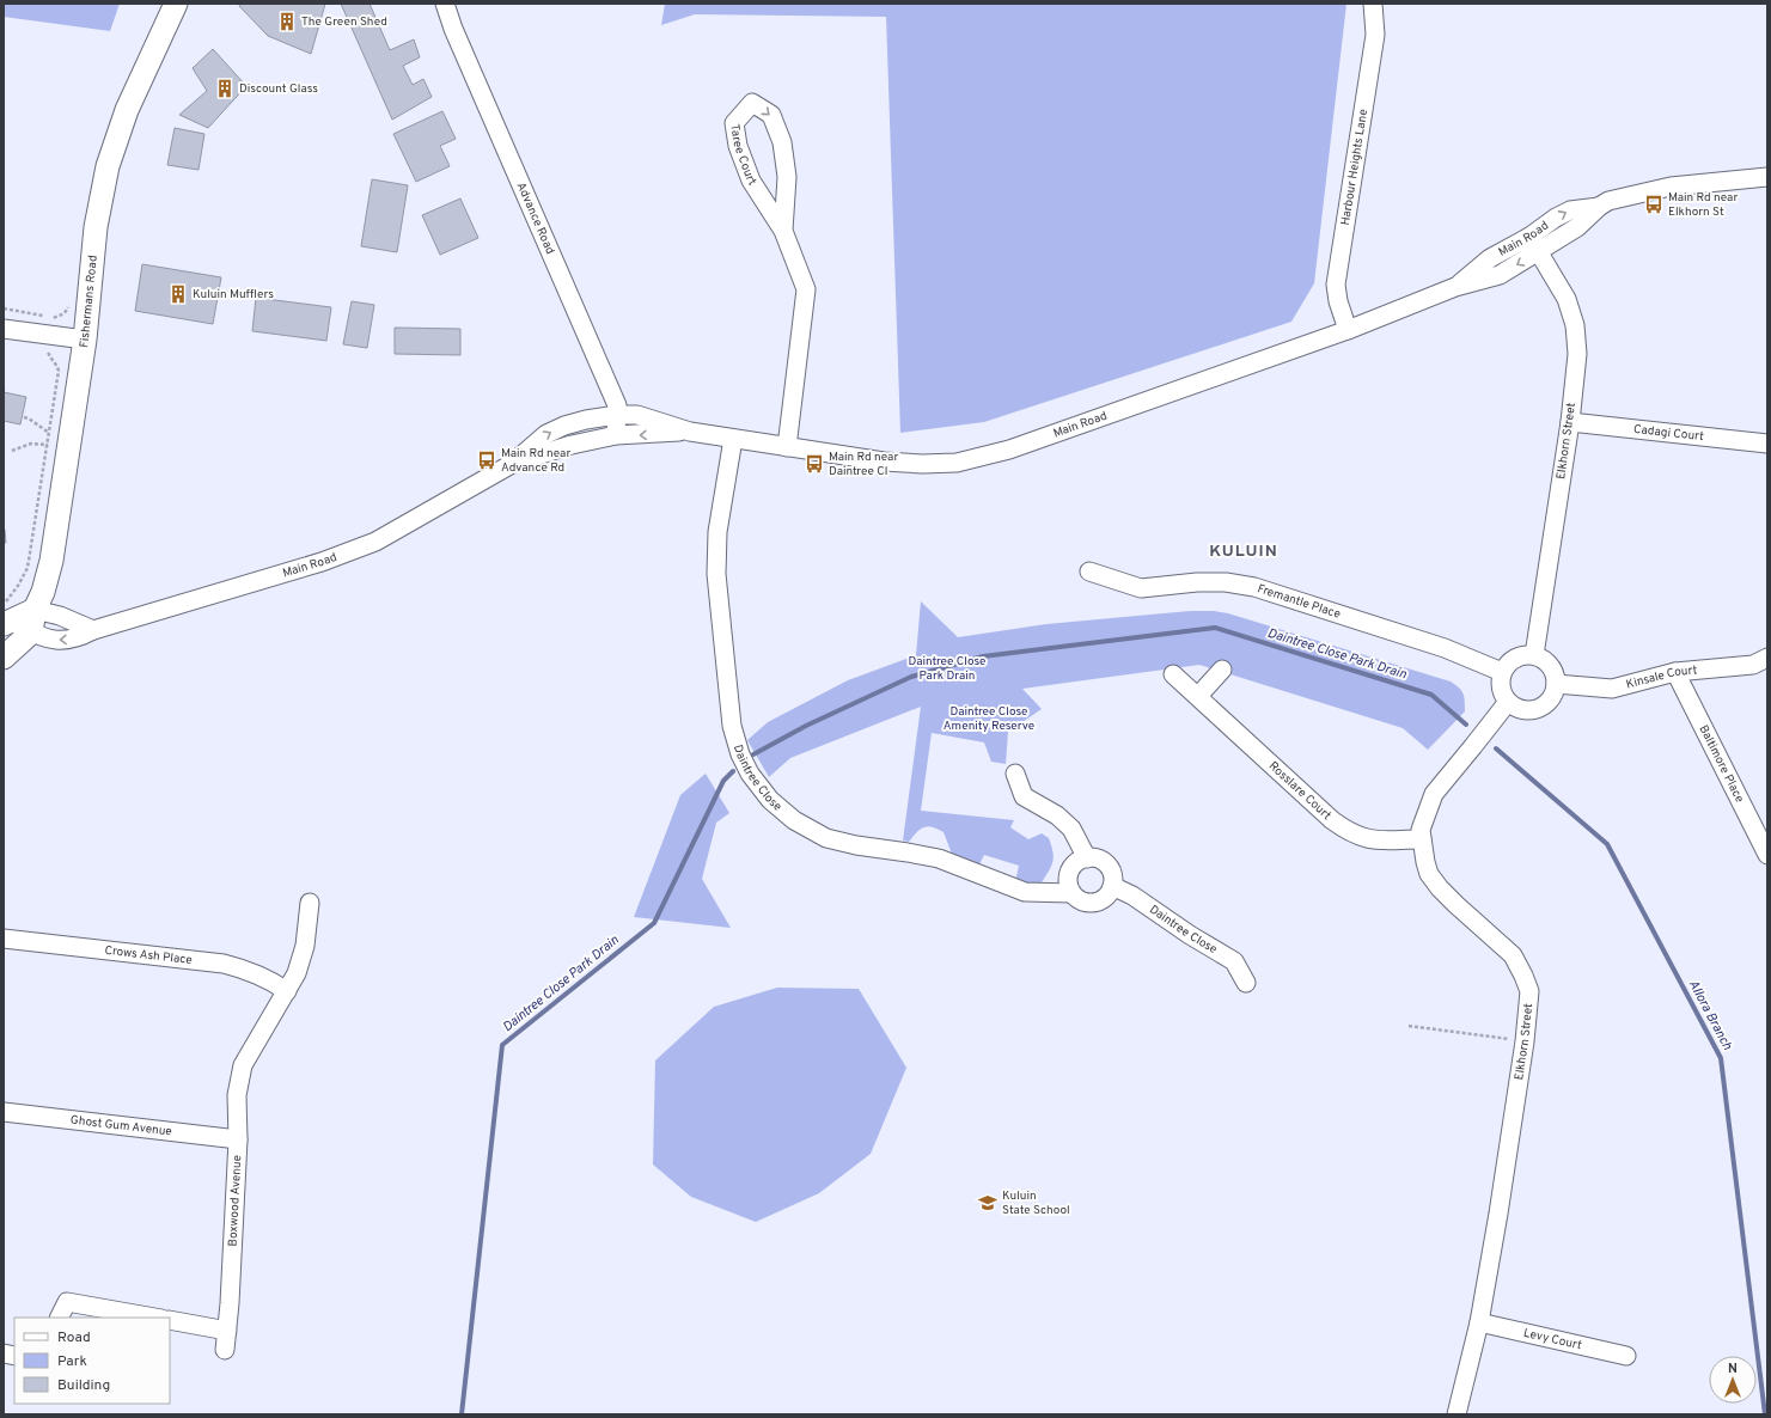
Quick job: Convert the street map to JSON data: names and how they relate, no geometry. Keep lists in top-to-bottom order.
{
  "streets": {
    "main road": ["Main Road", "Fishermans Road"],
    "street": [
      "Taree Court",
      "Harbour Heights Lane",
      "Advance Road",
      "Cadagi Court",
      "Elkhorn Street",
      "Fremantle Place",
      "Kinsale Court",
      "Baltimore Place",
      "Daintree Close",
      "Rosslare Court",
      "Crows Ash Place",
      "Ghost Gum Avenue",
      "Boxwood Avenue",
      "Levy Court"
    ]
  },
  "crossings": [
    ["Taree Court", "Main Road"],
    ["Harbour Heights Lane", "Main Road"],
    ["Advance Road", "Main Road"],
    ["Main Road", "Fishermans Road"],
    ["Main Road", "Elkhorn Street"],
    ["Main Road", "Daintree Close"],
    ["Cadagi Court", "Elkhorn Street"],
    ["Elkhorn Street", "Fremantle Place"],
    ["Elkhorn Street", "Kinsale Court"],
    ["Elkhorn Street", "Rosslare Court"],
    ["Elkhorn Street", "Levy Court"],
    ["Fremantle Place", "Kinsale Court"],
    ["Kinsale Court", "Baltimore Place"],
    ["Crows Ash Place", "Boxwood Avenue"],
    ["Ghost Gum Avenue", "Boxwood Avenue"]
  ],
  "districts": ["KULUIN"],
  "water": ["Daintree Close Park Drain", "Allora Branch"],
  "parks": ["Daintree Close Park Drain", "Daintree Close Amenity Reserve"],
  "places": {
    "building": ["The Green Shed", "Discount Glass", "Kuluin Mufflers"],
    "bus stop": ["Main Rd near Elkhorn St", "Main Rd near Advance Rd", "Main Rd near Daintree Cl"],
    "school or university": ["Kuluin State School"]
  },
  "legend": ["Road", "Park", "Building"],
  "north": "top"
}
